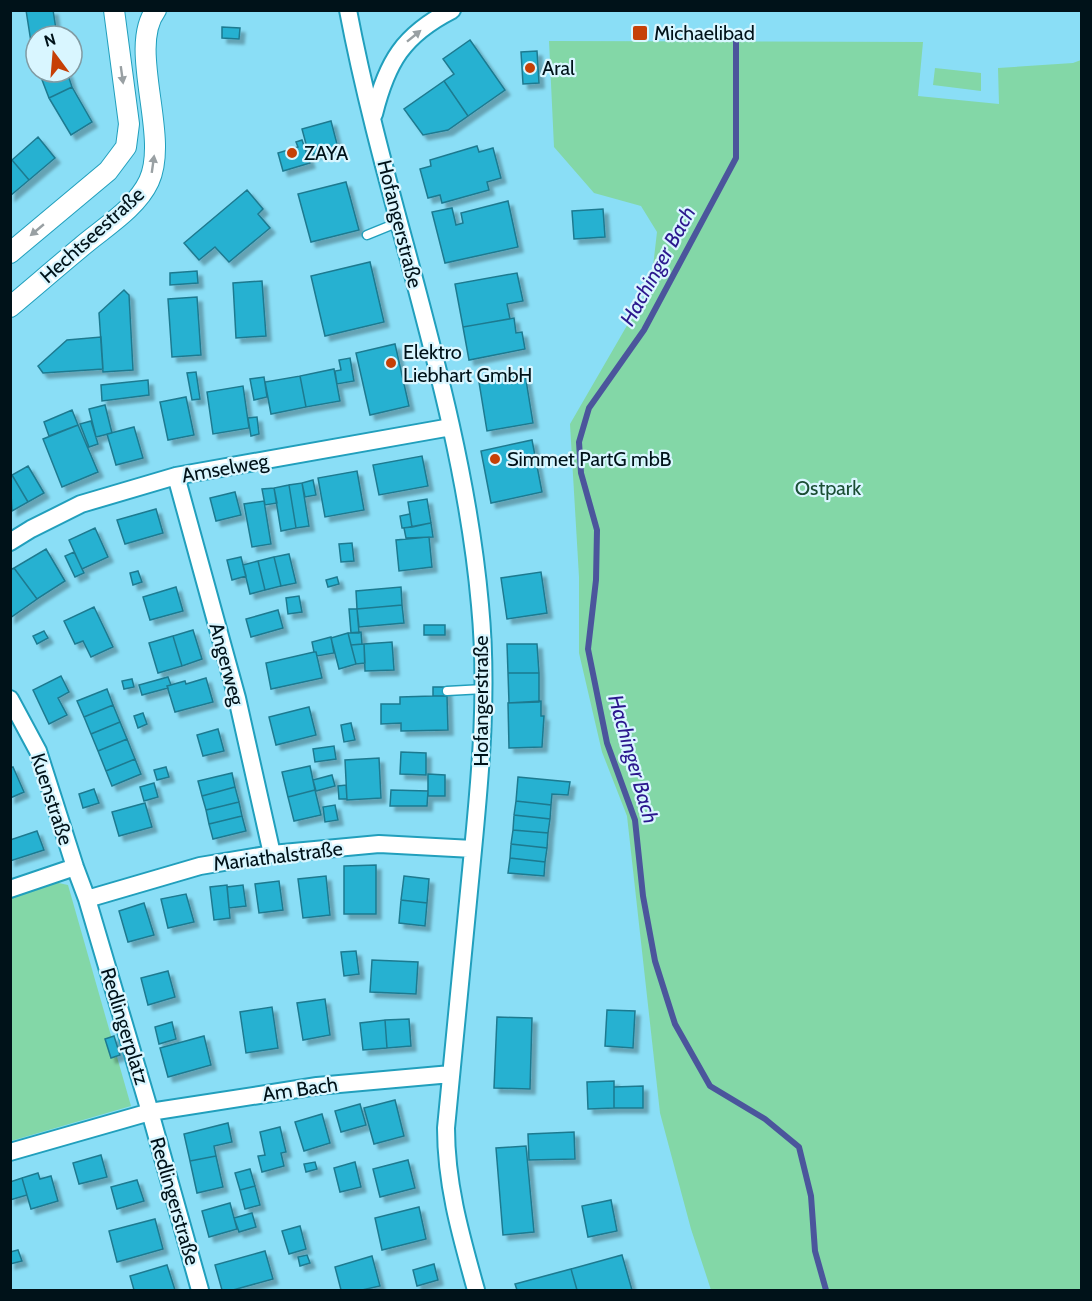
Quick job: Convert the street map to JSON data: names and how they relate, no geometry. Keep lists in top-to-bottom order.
{
  "streets": {
    "street": [
      "Hofangerstraße",
      "Hechtseestraße",
      "Amselweg",
      "Angerweg",
      "Kuenstraße",
      "Mariathalstraße",
      "Redlingerplatz",
      "Am Bach",
      "Redlingerstraße"
    ]
  },
  "crossings": [
    ["Hofangerstraße", "Amselweg"],
    ["Hofangerstraße", "Mariathalstraße"],
    ["Hofangerstraße", "Am Bach"],
    ["Amselweg", "Angerweg"],
    ["Angerweg", "Mariathalstraße"],
    ["Kuenstraße", "Redlingerplatz"],
    ["Mariathalstraße", "Redlingerplatz"],
    ["Redlingerplatz", "Am Bach"],
    ["Redlingerplatz", "Redlingerstraße"],
    ["Am Bach", "Redlingerstraße"]
  ],
  "water": ["Hachinger Bach"],
  "parks": ["Ostpark"],
  "places": {
    "transit": ["Michaelibad"],
    "other": [
      "Aral",
      "ZAYA",
      "Elektro Liebhart GmbH",
      "Simmet PartG mbB"
    ]
  },
  "north": "top"
}
